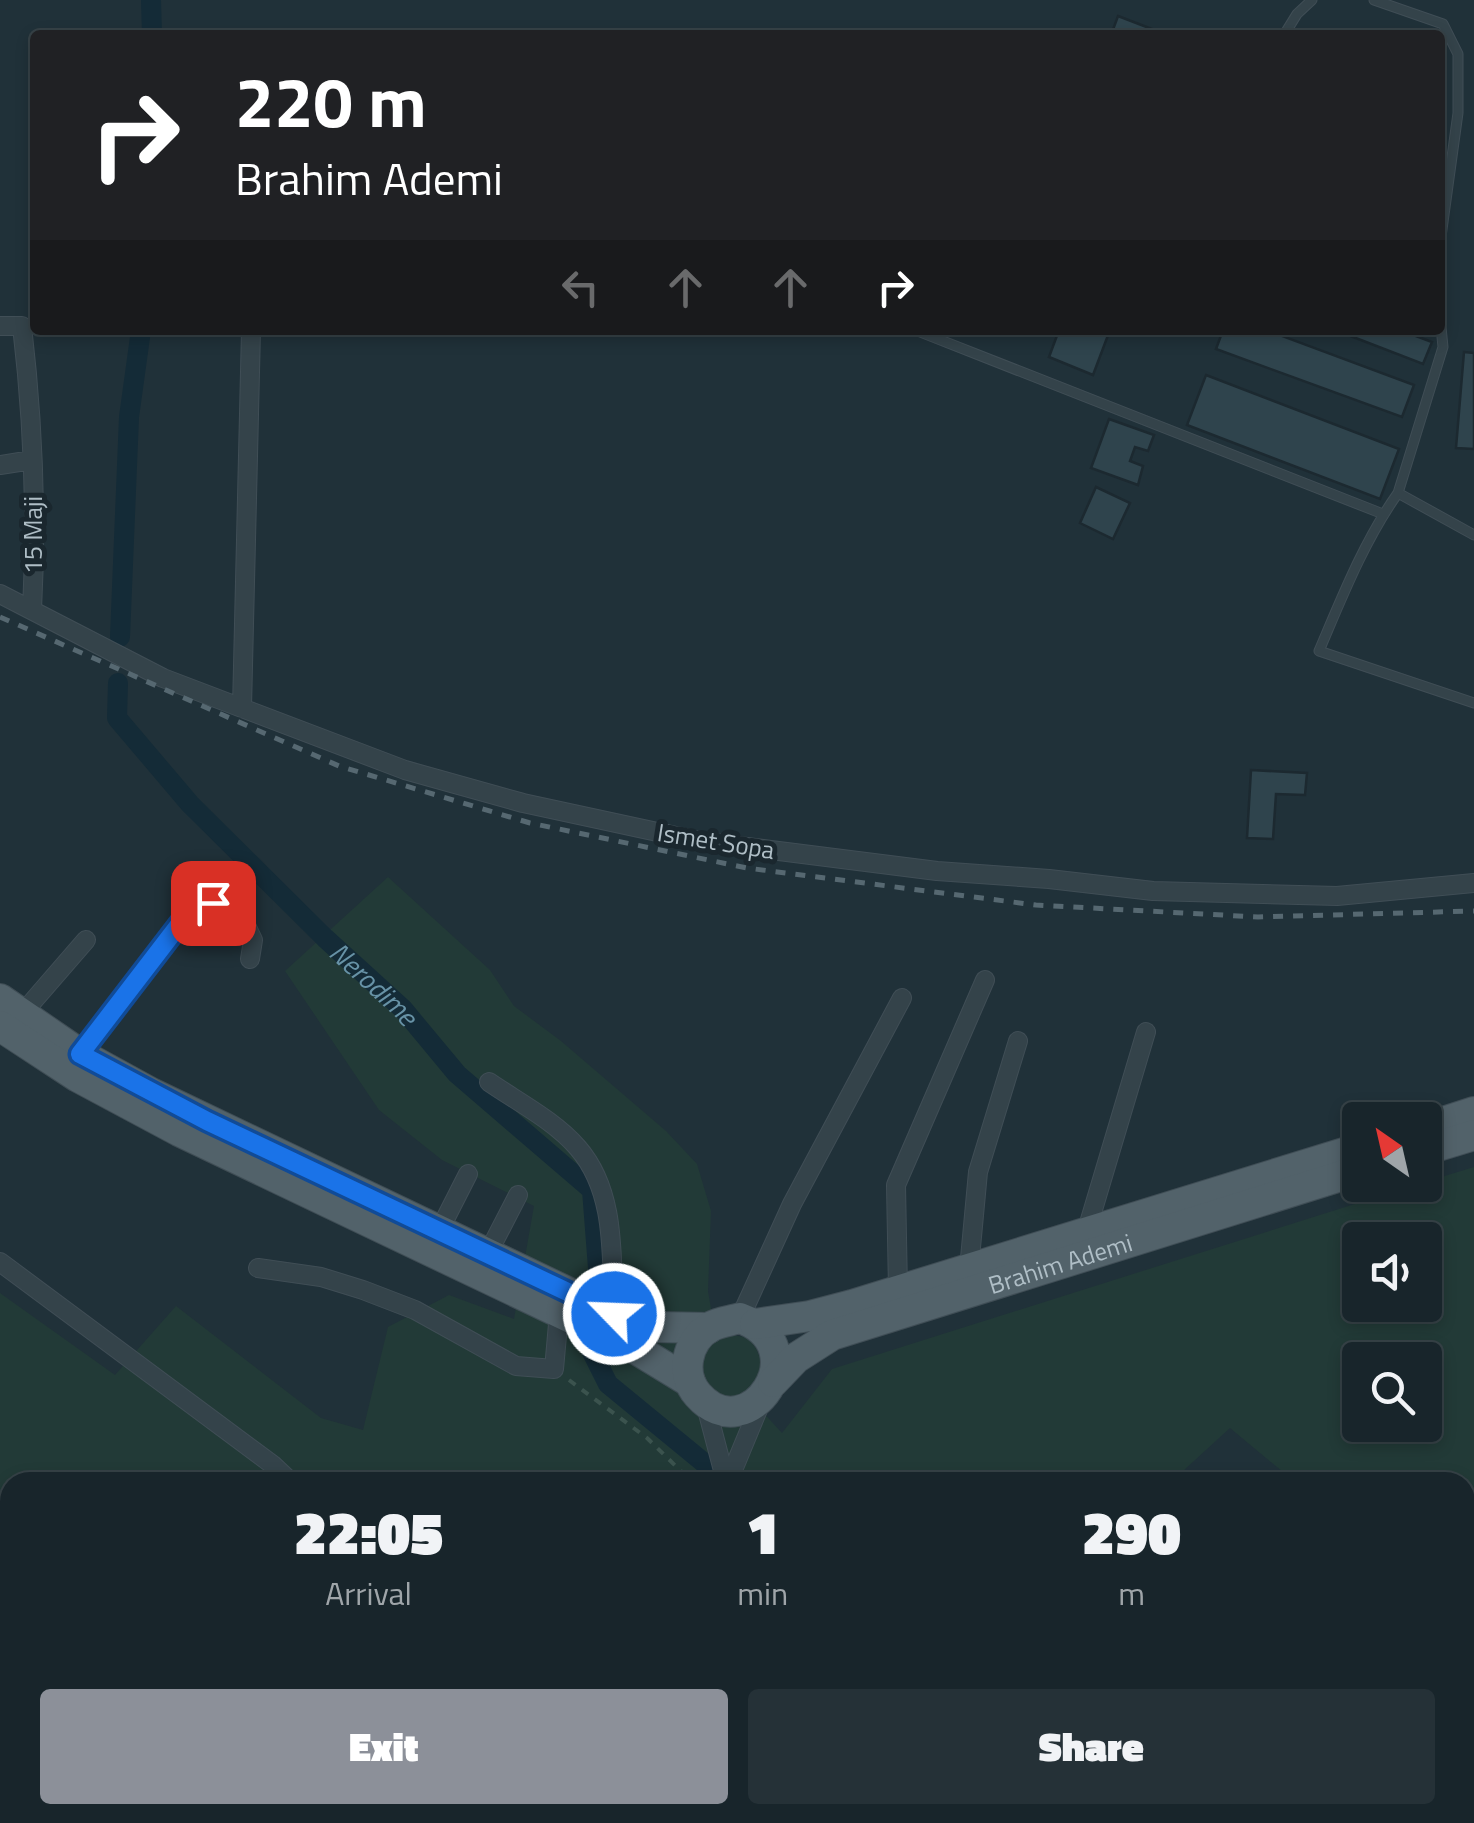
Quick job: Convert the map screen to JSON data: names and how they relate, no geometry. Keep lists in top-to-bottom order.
{
  "streets": {
    "main road": ["Brahim Ademi"],
    "street": ["15 Maji", "Ismet Sopa"]
  },
  "crossings": [
    ["15 Maji", "Ismet Sopa"]
  ],
  "water": ["Nerodime"],
  "north": "top left",
  "page": {
    "turn": ["220 m", "Brahim Ademi"],
    "eta": [
      "22:05",
      "Arrival",
      "1",
      "min",
      "290",
      "m"
    ],
    "buttons": ["Exit", "Share"]
  }
}
